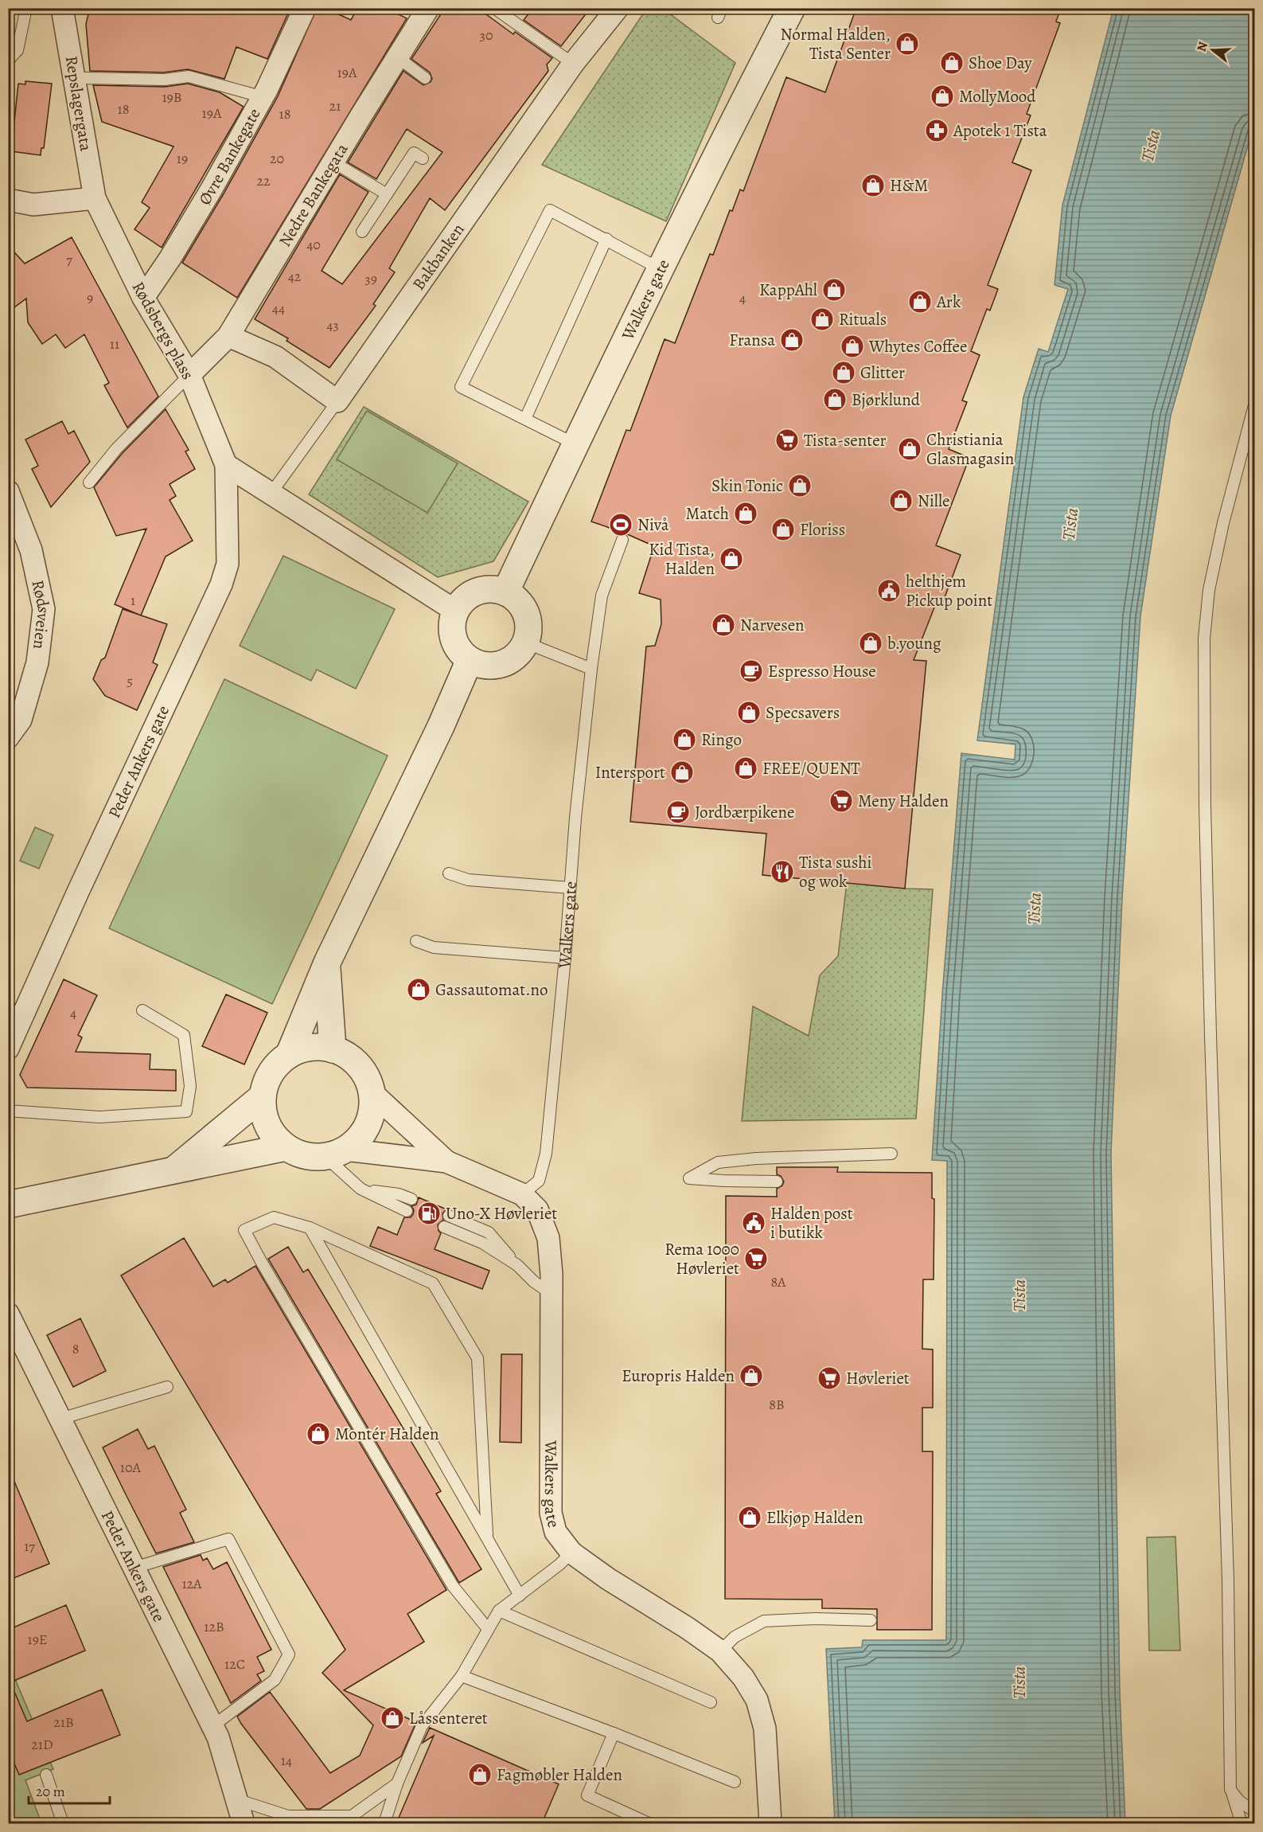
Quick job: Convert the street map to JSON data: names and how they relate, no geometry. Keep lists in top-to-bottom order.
{
  "streets": {
    "street": [
      "Repslagergata",
      "Øvre Bankegate",
      "Nedre Bankegata",
      "Bakbanken",
      "Walkers gate",
      "Rødsbergs plass",
      "Rødsveien",
      "Peder Ankers gate"
    ]
  },
  "crossings": [
    ["Repslagergata", "Rødsbergs plass"],
    ["Øvre Bankegate", "Rødsbergs plass"],
    ["Nedre Bankegata", "Rødsbergs plass"],
    ["Rødsbergs plass", "Peder Ankers gate"]
  ],
  "water": ["Tista"],
  "places": {
    "shop": [
      "Normal Halden, Tista Senter",
      "Shoe Day",
      "MollyMood",
      "H&M",
      "KappAhl",
      "Ark",
      "Rituals",
      "Fransa",
      "Whytes Coffee",
      "Glitter",
      "Bjørklund",
      "Christiania Glasmagasin",
      "Skin Tonic",
      "Nille",
      "Match",
      "Floriss",
      "Kid Tista, Halden",
      "Narvesen",
      "b.young",
      "Specsavers",
      "Ringo",
      "FREE/QUENT",
      "Intersport",
      "Gassautomat.no",
      "Europris Halden",
      "Montér Halden",
      "Elkjøp Halden",
      "Låssenteret",
      "Fagmøbler Halden"
    ],
    "pharmacy": ["Apotek 1 Tista"],
    "supermarket": [
      "Tista-senter",
      "Meny Halden",
      "Rema 1000 Høvleriet",
      "Høvleriet"
    ],
    "sports": ["Nivå"],
    "public building": ["helthjem Pickup point", "Halden post i butikk"],
    "cafe": ["Espresso House", "Jordbærpikene"],
    "restaurant": ["Tista sushi og wok"],
    "fuel station": ["Uno-X Høvleriet"]
  },
  "house_numbers": [
    "30",
    "19A",
    "19B",
    "21",
    "18",
    "19A",
    "18",
    "19",
    "20",
    "22",
    "40",
    "7",
    "42",
    "39",
    "9",
    "4",
    "44",
    "43",
    "11",
    "1",
    "5",
    "4",
    "8A",
    "8",
    "8B",
    "10A",
    "17",
    "12A",
    "12B",
    "19E",
    "12C",
    "21B",
    "21D",
    "14"
  ],
  "scale_bar": "20 m",
  "north": "left"
}
